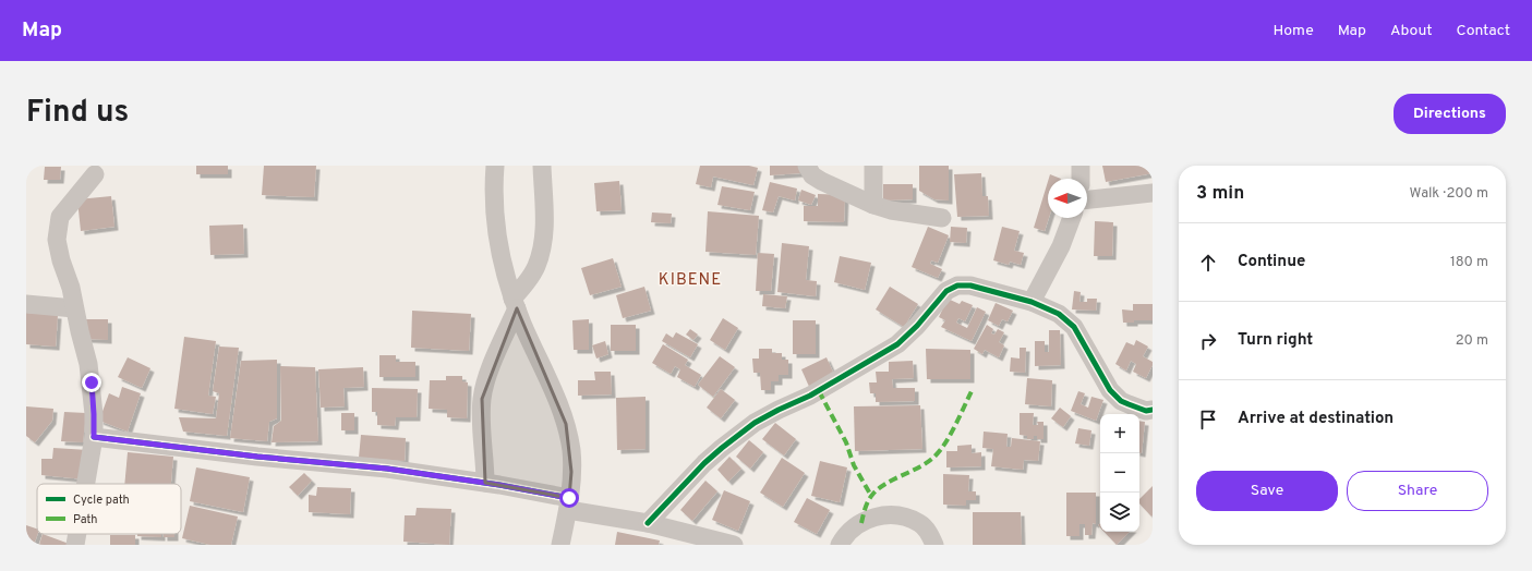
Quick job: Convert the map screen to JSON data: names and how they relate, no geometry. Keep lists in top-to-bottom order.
{
  "districts": ["KIBENE"],
  "legend": ["Cycle path", "Path"],
  "north": "left",
  "page": {
    "header": "Map",
    "nav": [
      "Home",
      "Map",
      "About",
      "Contact"
    ],
    "title": "Find us",
    "buttons": [
      "Directions",
      ["Save", "Share"]
    ],
    "heading": ["3 min", "Walk · 200 m"],
    "list": [
      ["Continue", "180 m"],
      ["Turn right", "20 m"],
      "Arrive at destination"
    ],
    "map_buttons": ["+", "−"]
  }
}
